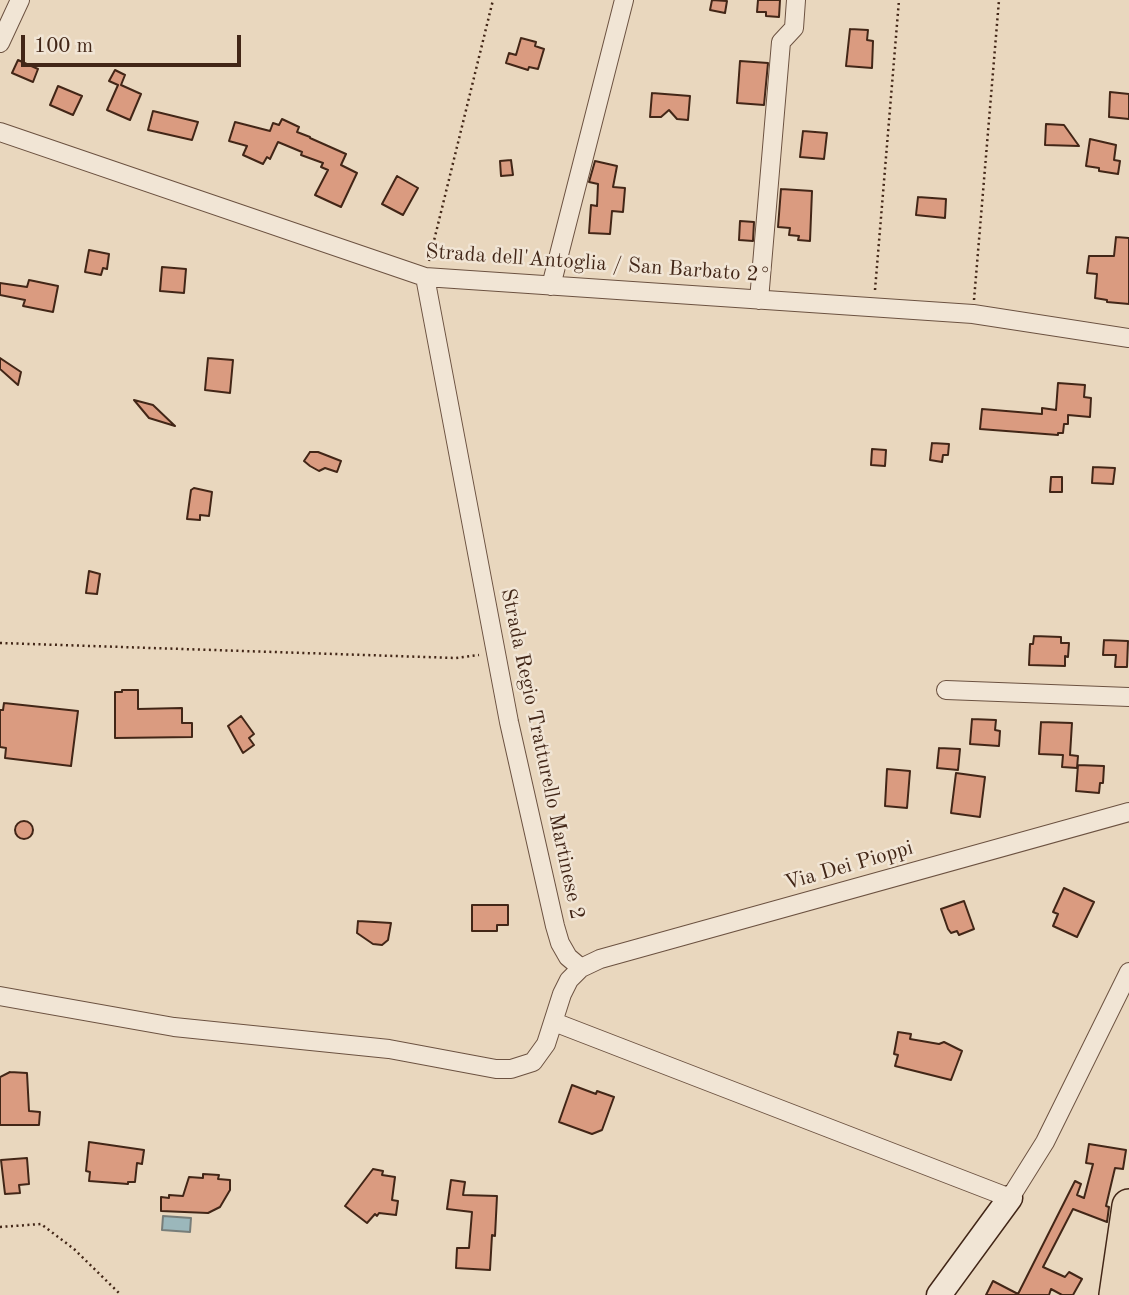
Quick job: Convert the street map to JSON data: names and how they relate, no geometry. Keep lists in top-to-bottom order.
{
  "streets": {
    "street": ["Strada dell'Antoglia / San Barbato 2°", "Strada Regio Tratturello Martinese 2", "Via Dei Pioppi"]
  },
  "crossings": [
    ["Strada dell'Antoglia / San Barbato 2°", "Strada Regio Tratturello Martinese 2"],
    ["Strada Regio Tratturello Martinese 2", "Via Dei Pioppi"]
  ],
  "scale_bar": "100 m"
}
